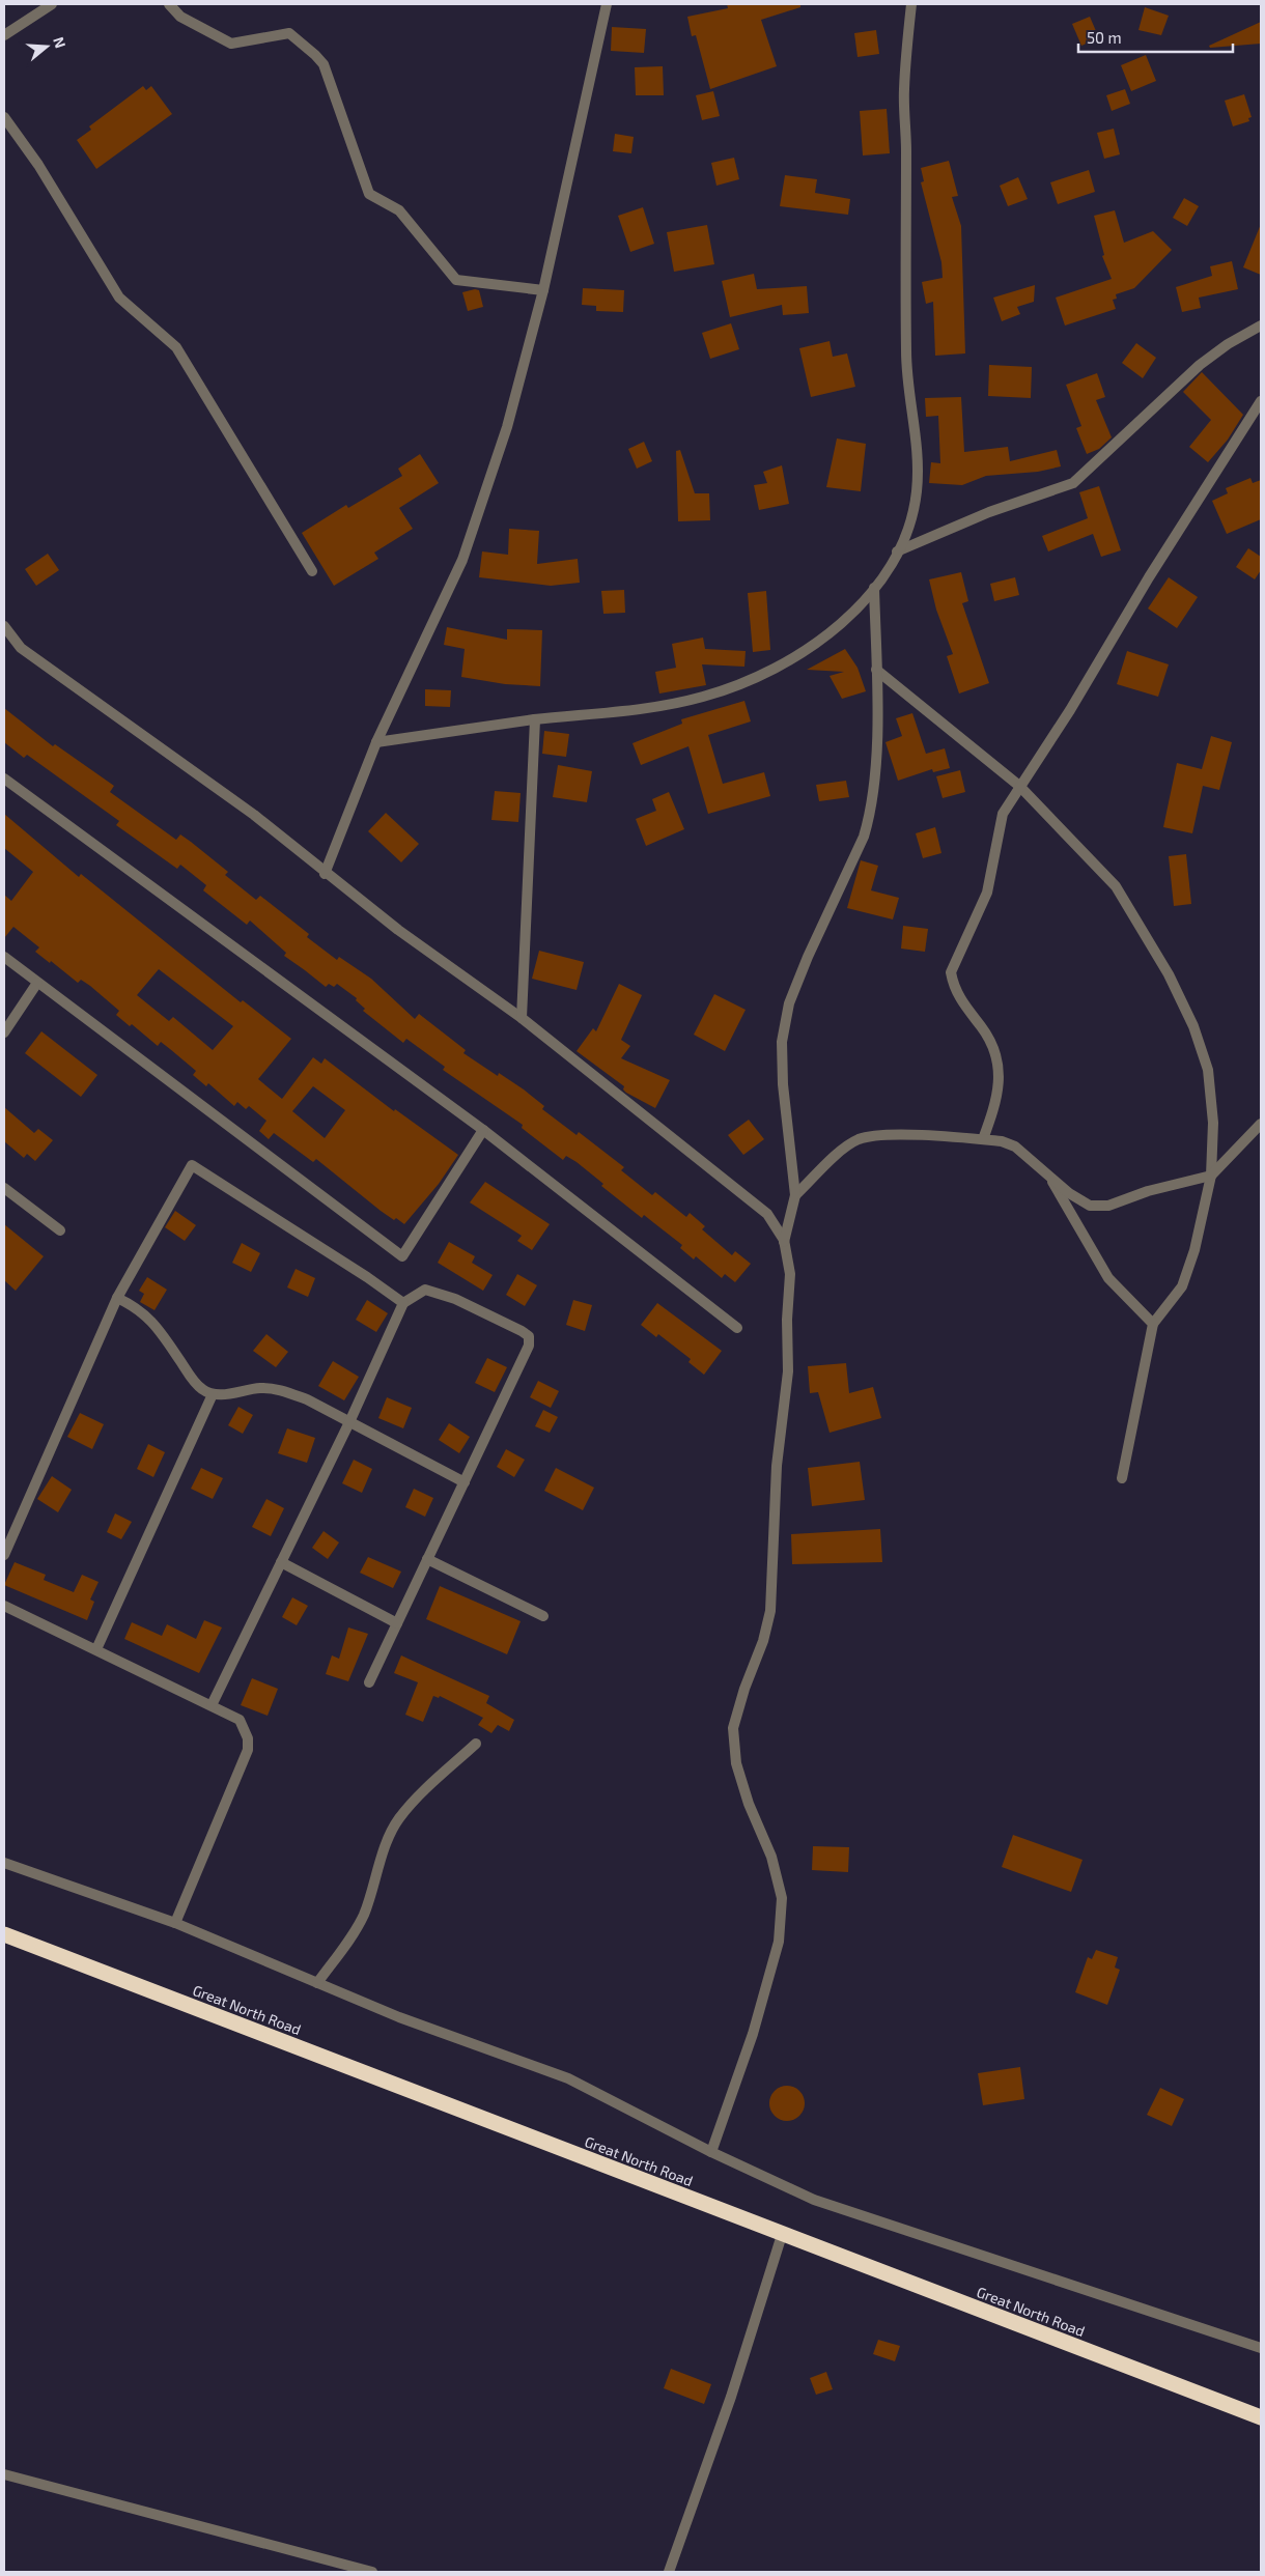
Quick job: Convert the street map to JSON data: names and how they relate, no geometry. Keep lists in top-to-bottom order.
{
  "streets": {
    "highway": ["Great North Road"]
  },
  "scale_bar": "50 m",
  "north": "right"
}
